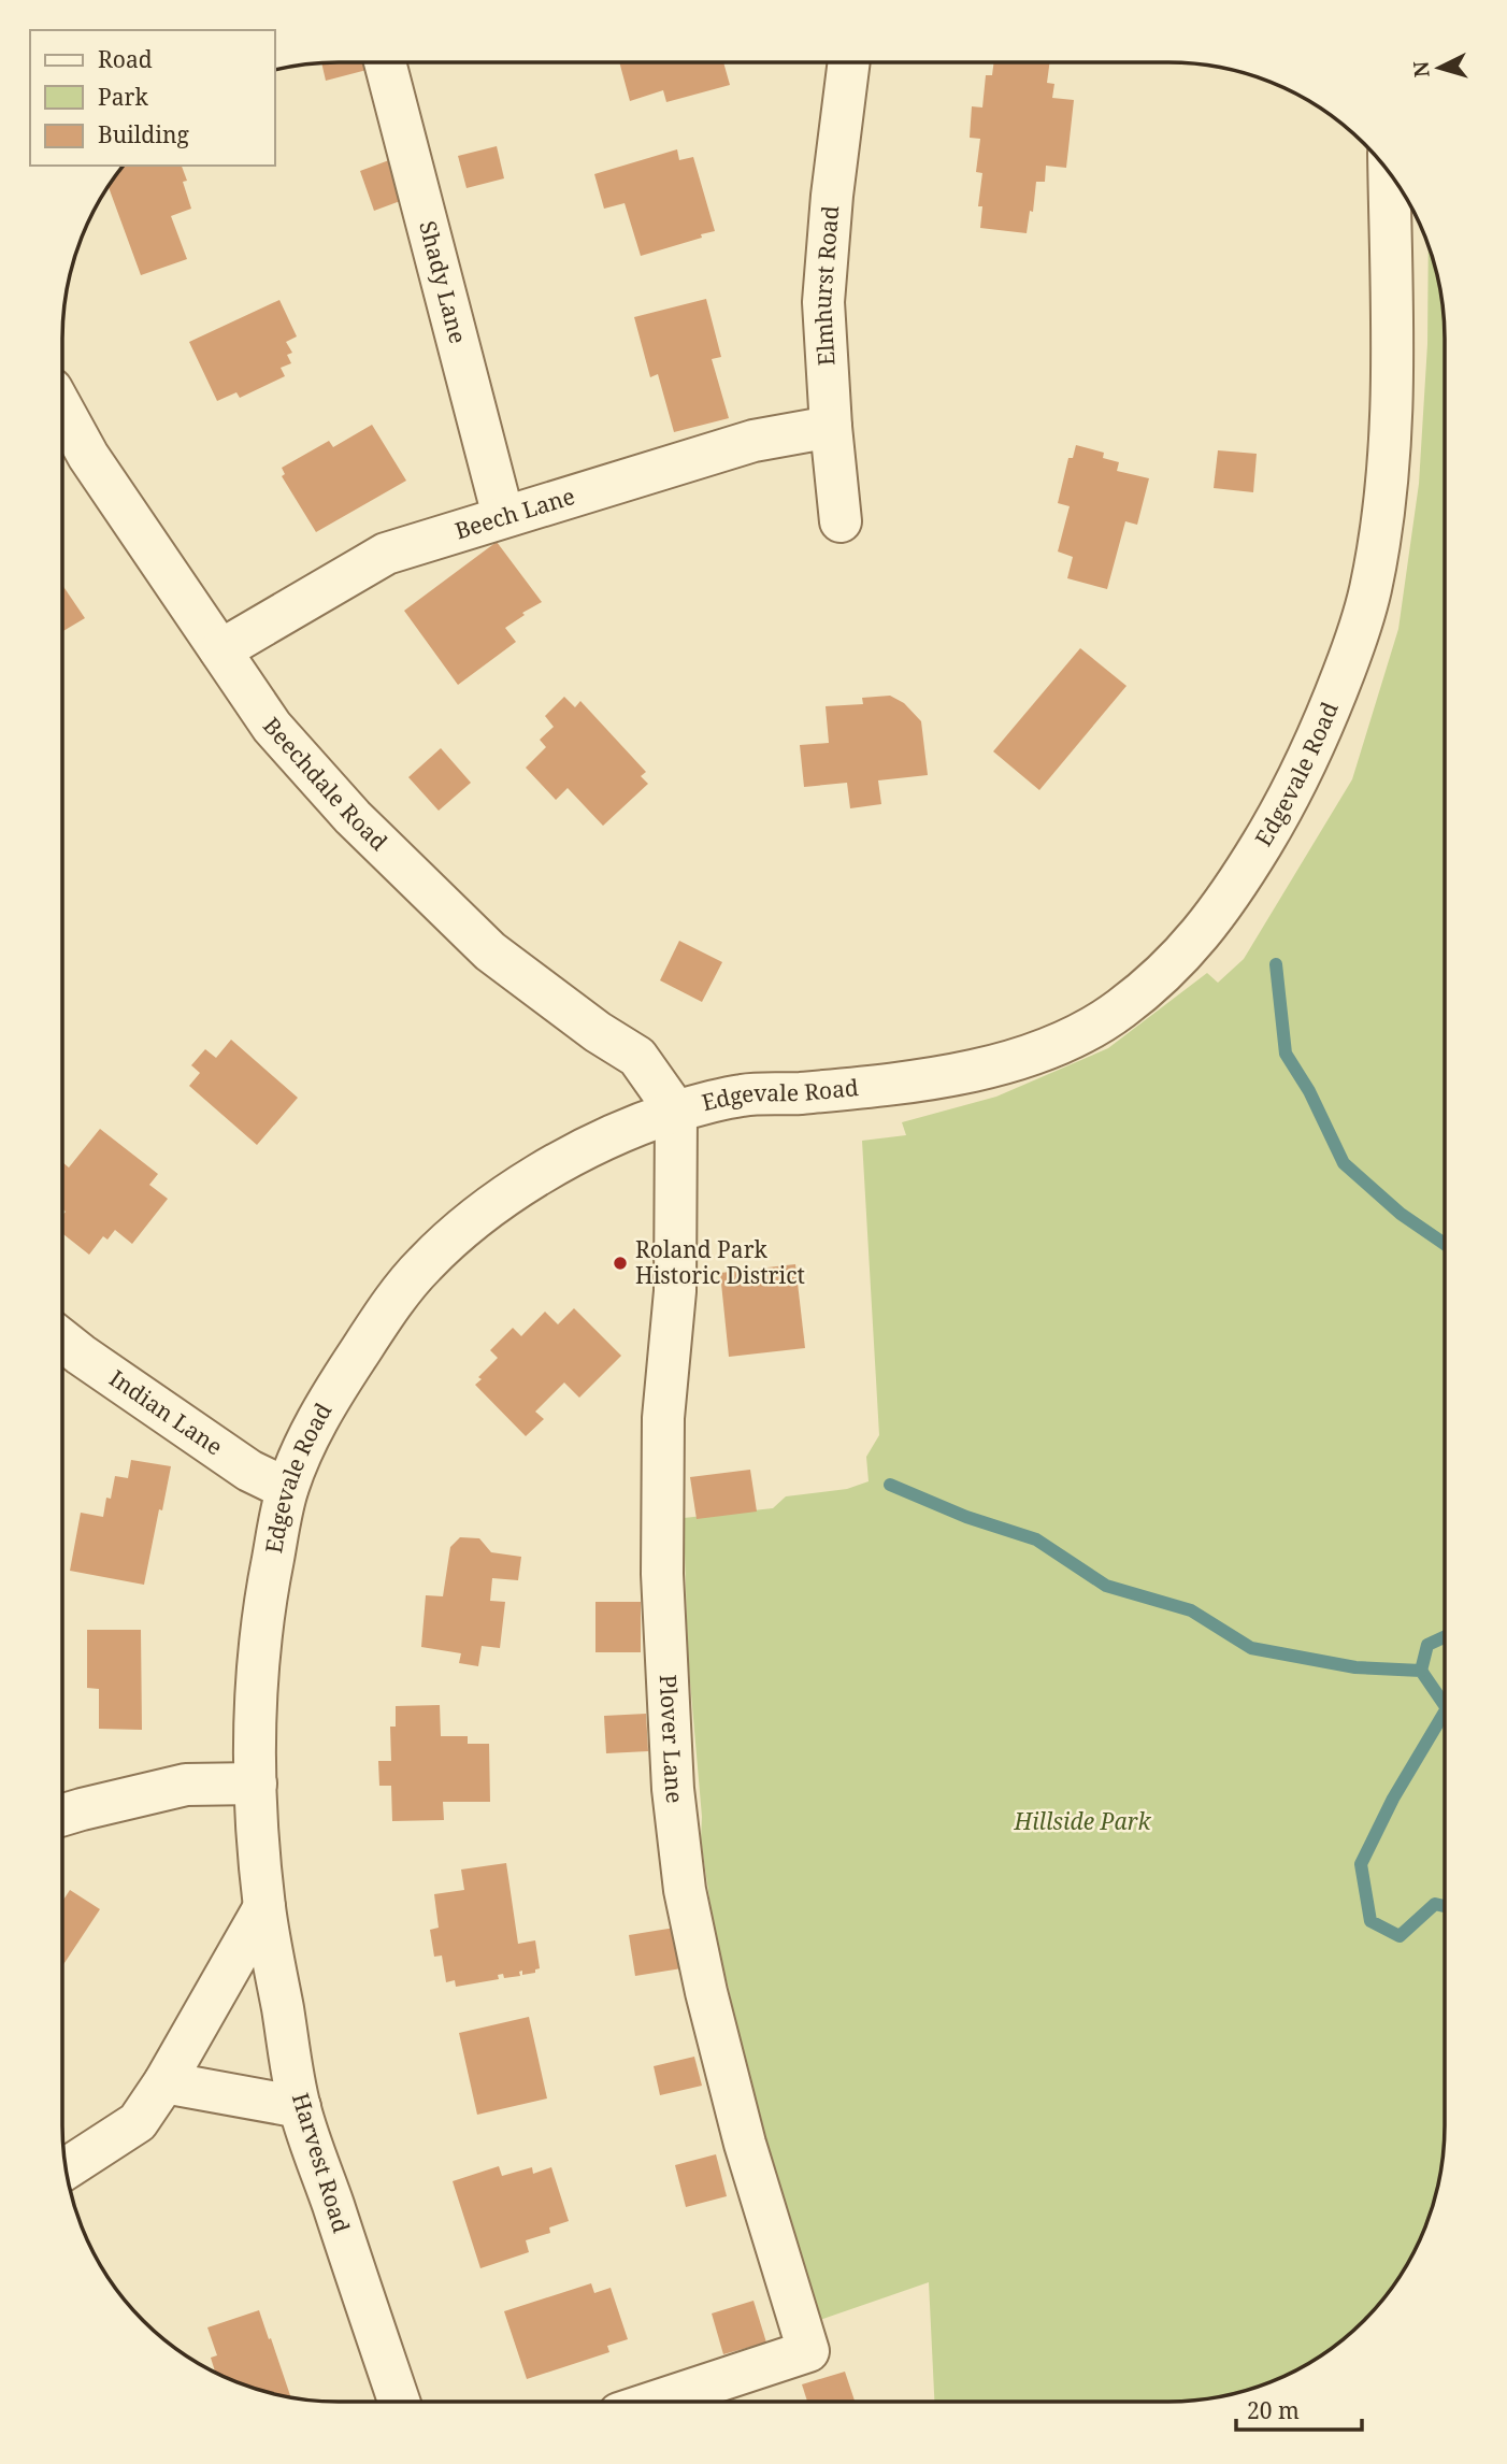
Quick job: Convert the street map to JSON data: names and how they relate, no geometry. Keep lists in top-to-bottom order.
{
  "streets": {
    "street": [
      "Shady Lane",
      "Elmhurst Road",
      "Beech Lane",
      "Edgevale Road",
      "Beechdale Road",
      "Indian Lane",
      "Plover Lane",
      "Harvest Road"
    ]
  },
  "crossings": [
    ["Shady Lane", "Beech Lane"],
    ["Elmhurst Road", "Beech Lane"],
    ["Beech Lane", "Beechdale Road"],
    ["Edgevale Road", "Beechdale Road"],
    ["Edgevale Road", "Indian Lane"],
    ["Edgevale Road", "Plover Lane"],
    ["Edgevale Road", "Harvest Road"],
    ["Beechdale Road", "Plover Lane"]
  ],
  "parks": ["Hillside Park"],
  "places": ["Roland Park Historic District"],
  "legend": ["Road", "Park", "Building"],
  "scale_bar": "20 m",
  "north": "left"
}
